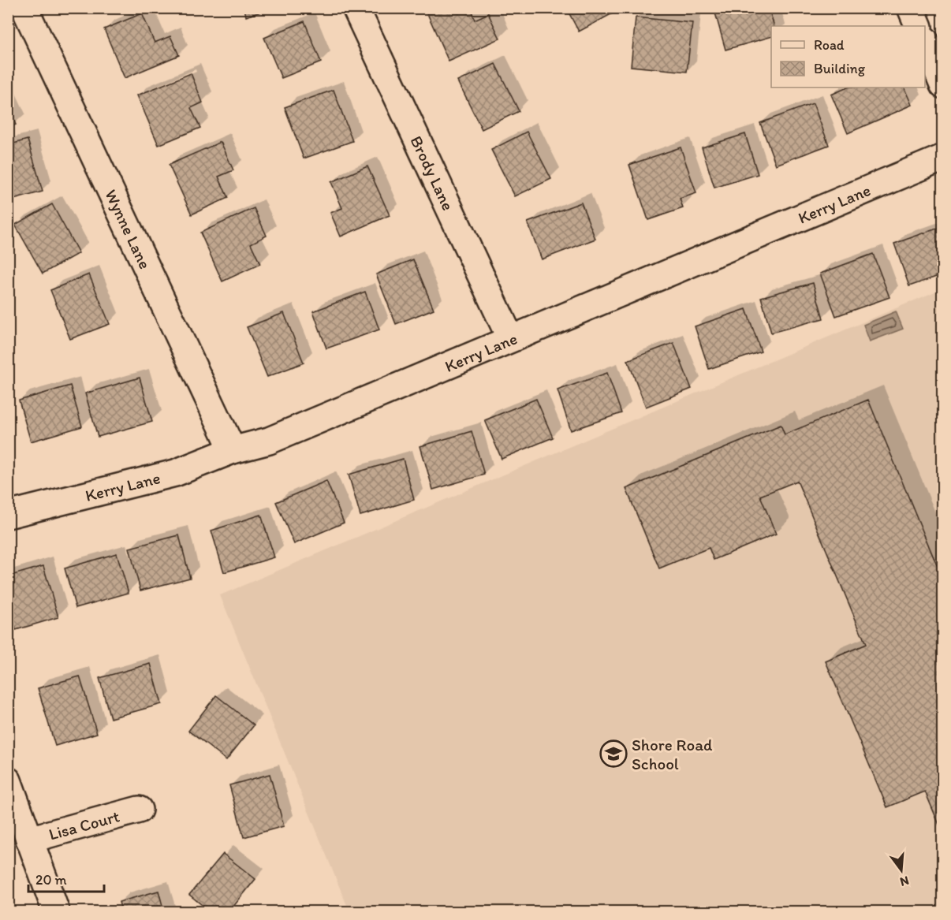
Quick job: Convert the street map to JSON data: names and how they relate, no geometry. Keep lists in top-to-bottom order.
{
  "streets": {
    "street": [
      "Brody Lane",
      "Kerry Lane",
      "Wynne Lane",
      "Lisa Court"
    ]
  },
  "crossings": [
    ["Brody Lane", "Kerry Lane"],
    ["Kerry Lane", "Wynne Lane"]
  ],
  "places": {
    "school or university": ["Shore Road School"]
  },
  "legend": ["Road", "Building"],
  "scale_bar": "20 m",
  "north": "bottom"
}
